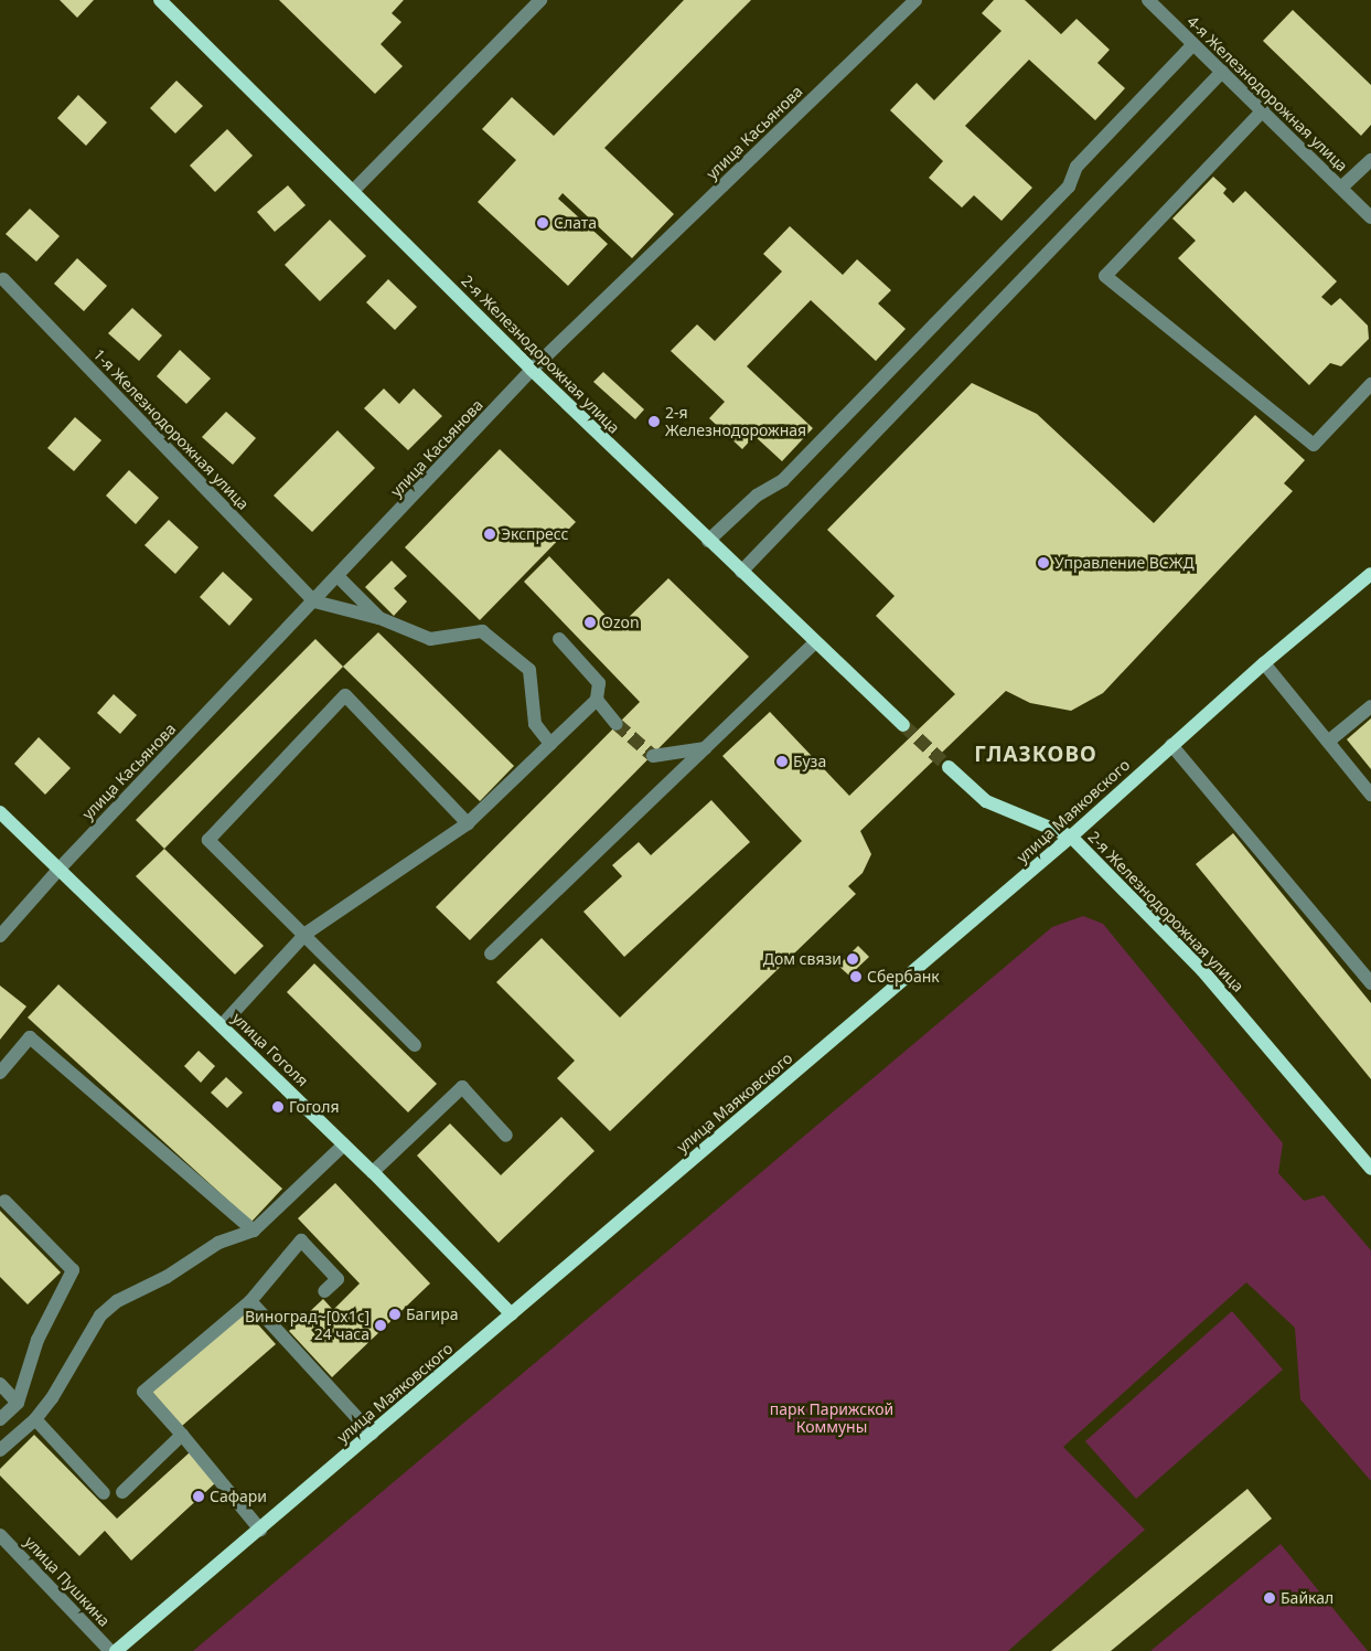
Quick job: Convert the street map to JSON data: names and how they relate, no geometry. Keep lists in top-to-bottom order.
{
  "streets": {
    "main road": ["2-я Железнодорожная улица", "улица Маяковского", "улица Гоголя"],
    "street": [
      "4-я Железнодорожная улица",
      "улица Касьянова",
      "1-я Железнодорожная улица",
      "улица Пушкина"
    ]
  },
  "crossings": [
    ["улица Касьянова", "2-я Железнодорожная улица"],
    ["улица Касьянова", "1-я Железнодорожная улица"],
    ["улица Касьянова", "улица Гоголя"],
    ["2-я Железнодорожная улица", "улица Маяковского"],
    ["улица Маяковского", "улица Гоголя"]
  ],
  "districts": ["ГЛАЗКОВО"],
  "parks": ["парк Парижской Коммуны"],
  "places": [
    "Слата",
    "2-я Железнодорожная",
    "Экспресс",
    "Управление ВСЖД",
    "Ozon",
    "Буза",
    "Дом связи",
    "Сбербанк",
    "Гоголя",
    "Багира",
    "Виноград~[0x1c] 24 часа",
    "Сафари",
    "Байкал"
  ]
}
